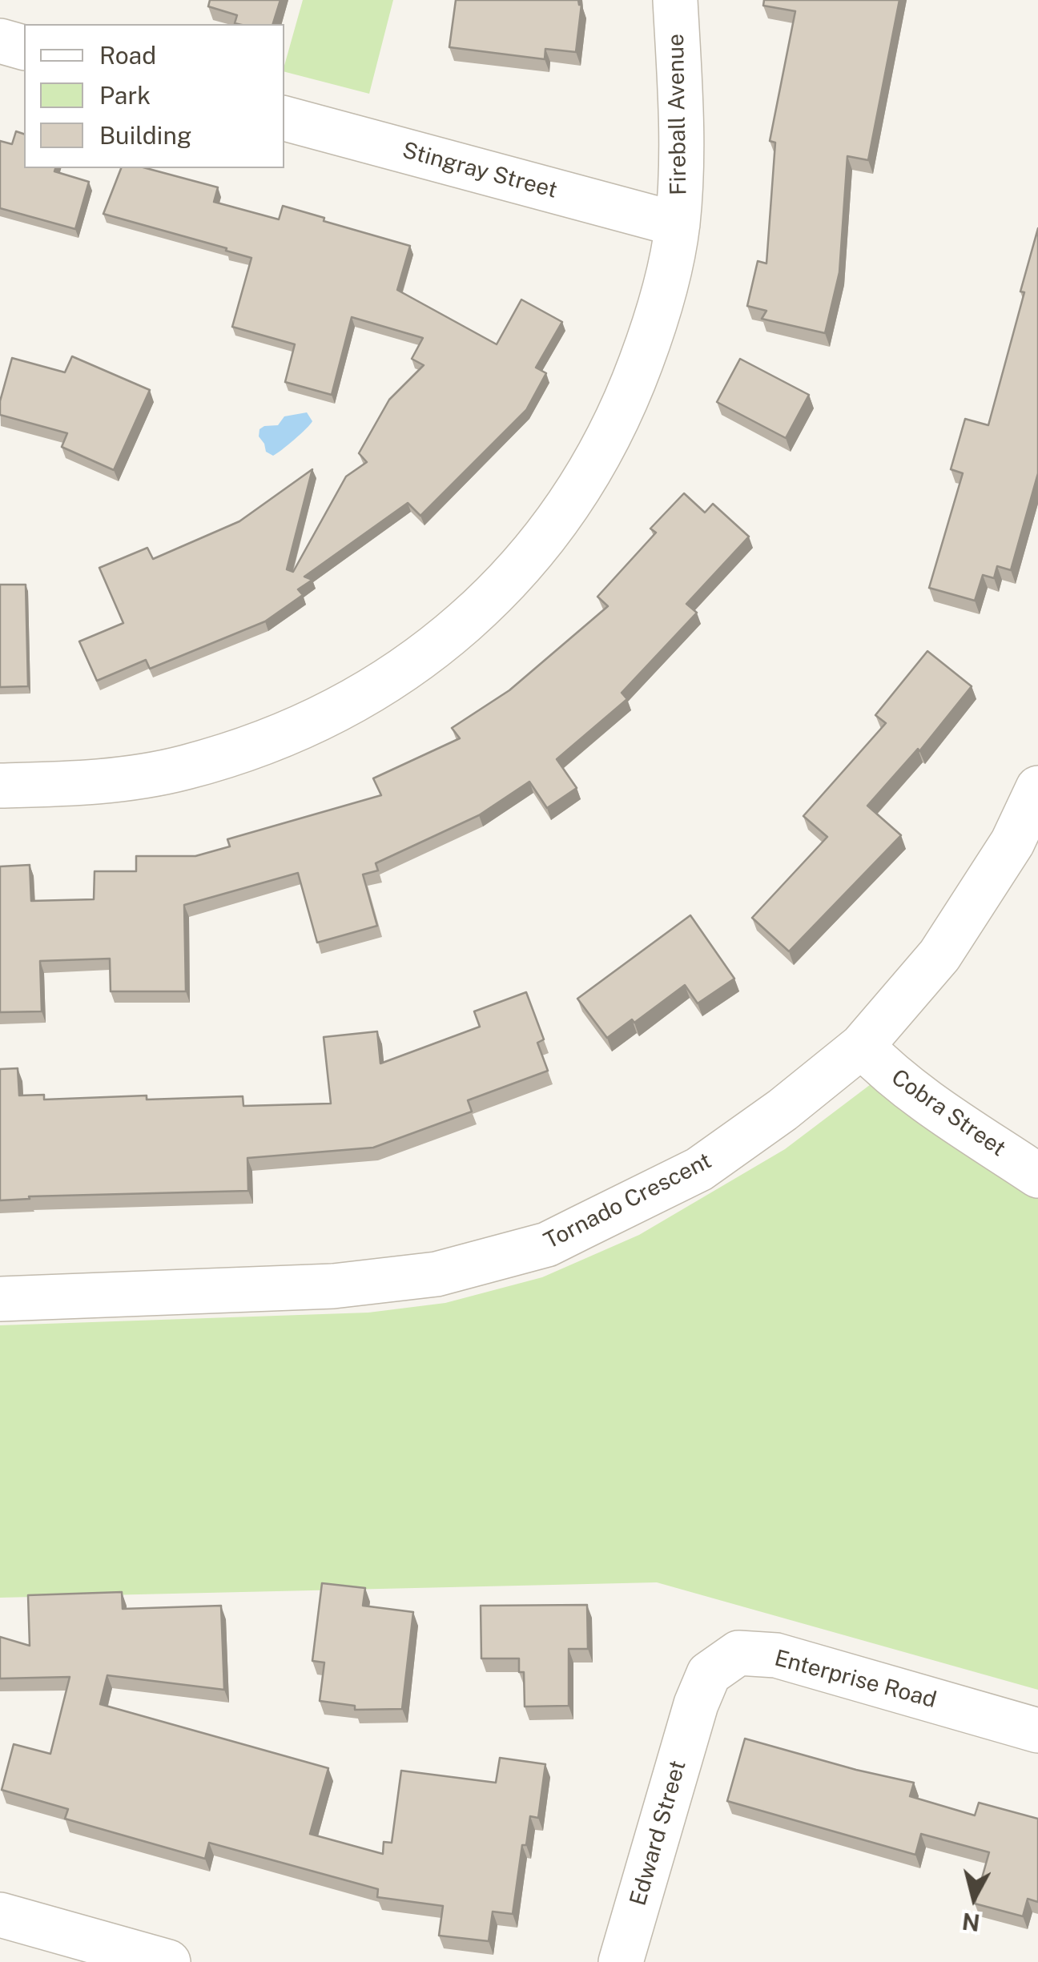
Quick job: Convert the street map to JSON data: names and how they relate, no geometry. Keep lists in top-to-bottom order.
{
  "streets": {
    "street": [
      "Fireball Avenue",
      "Stingray Street",
      "Cobra Street",
      "Tornado Crescent",
      "Enterprise Road",
      "Edward Street"
    ]
  },
  "crossings": [
    ["Fireball Avenue", "Stingray Street"],
    ["Cobra Street", "Tornado Crescent"],
    ["Enterprise Road", "Edward Street"]
  ],
  "legend": ["Road", "Park", "Building"],
  "north": "bottom"
}
